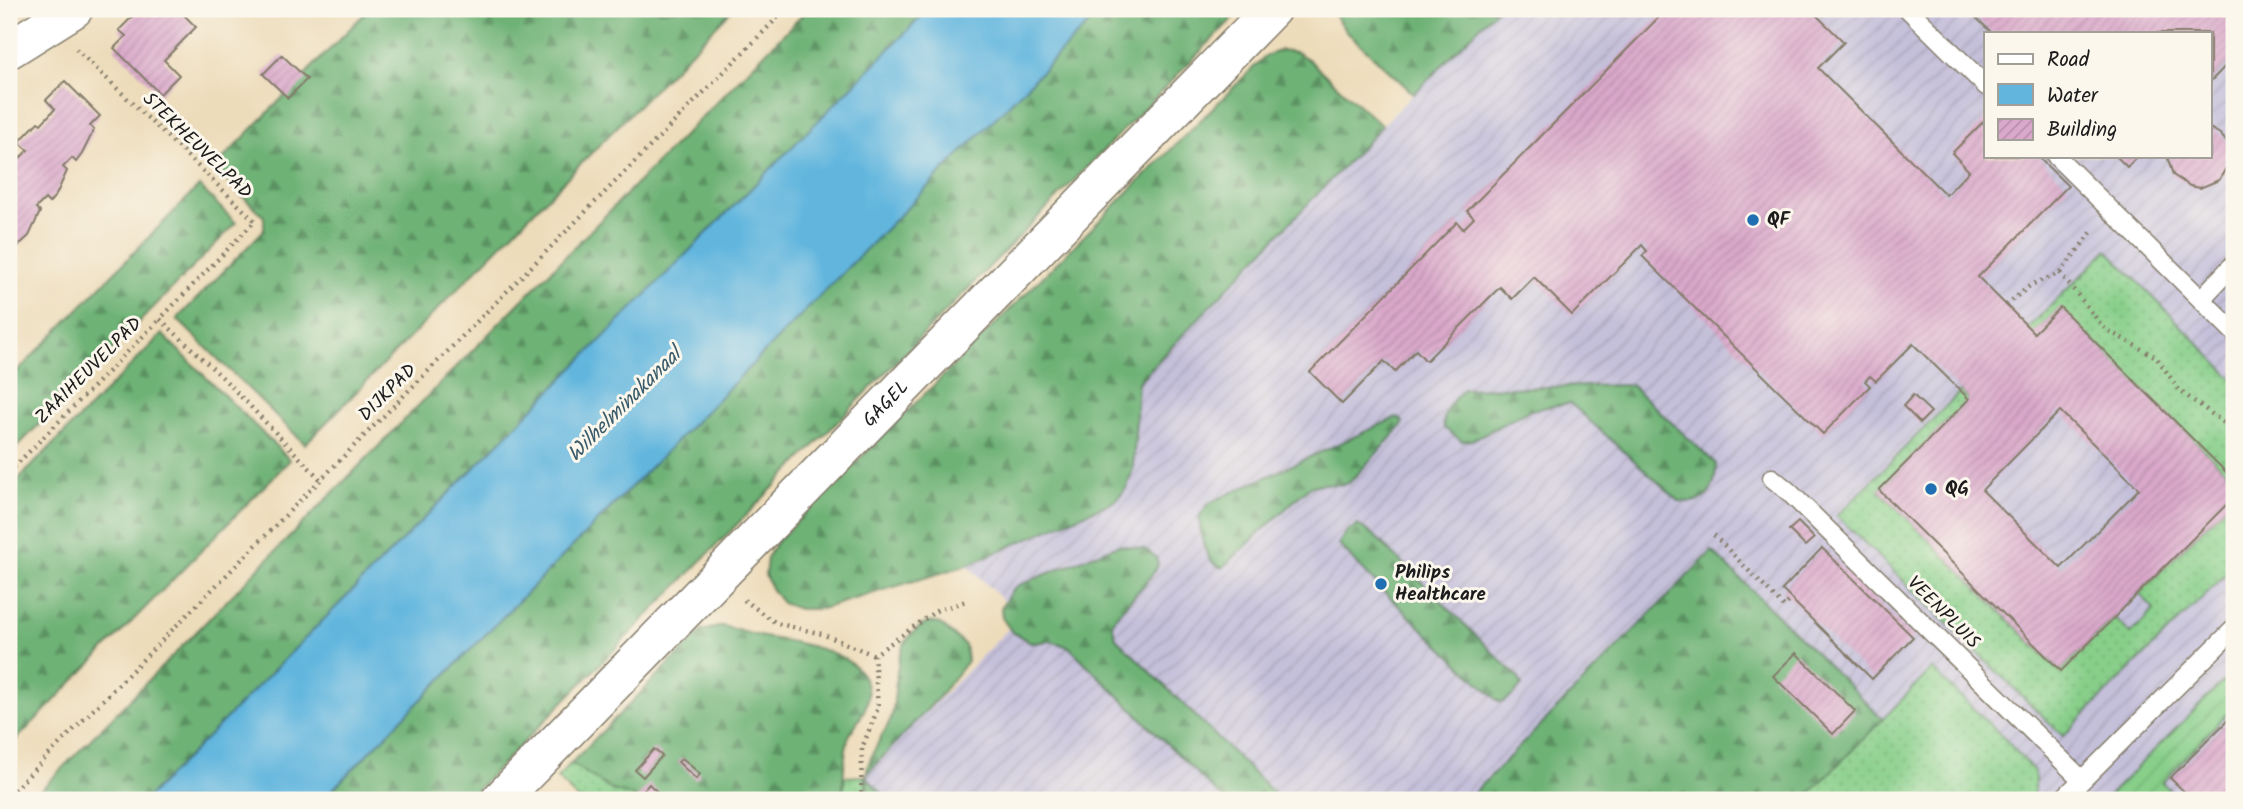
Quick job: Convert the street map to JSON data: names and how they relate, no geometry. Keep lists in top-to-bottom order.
{
  "streets": {
    "street": ["GAGEL"],
    "lane": ["VEENPLUIS"],
    "path": ["STEKHEUVELPAD", "ZAAIHEUVELPAD", "DIJKPAD"]
  },
  "crossings": [
    ["STEKHEUVELPAD", "ZAAIHEUVELPAD"]
  ],
  "water": ["Wilhelminakanaal"],
  "places": ["QF", "QG", "Philips Healthcare"],
  "legend": ["Road", "Water", "Building"]
}
